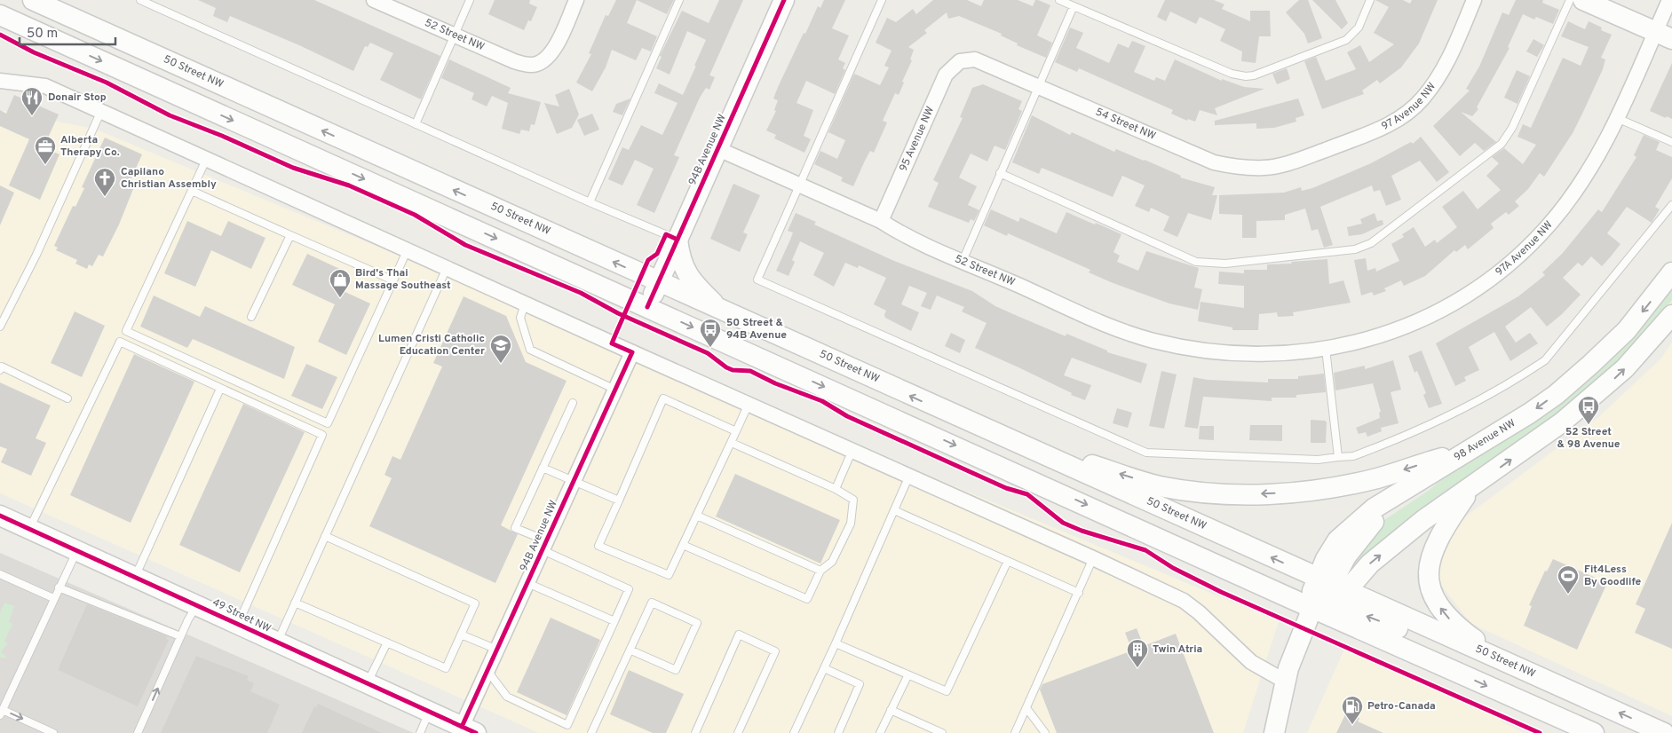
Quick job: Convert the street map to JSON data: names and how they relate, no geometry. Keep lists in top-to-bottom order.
{
  "streets": {
    "main road": [
      "50 Street NW",
      "94B Avenue NW",
      "98 Avenue NW",
      "49 Street NW"
    ],
    "street": [
      "52 Street NW",
      "97 Avenue NW",
      "54 Street NW",
      "95 Avenue NW",
      "97A Avenue NW"
    ]
  },
  "crossings": [
    ["52 Street NW", "95 Avenue NW"],
    ["52 Street NW", "94B Avenue NW"],
    ["52 Street NW", "97A Avenue NW"],
    ["50 Street NW", "94B Avenue NW"],
    ["50 Street NW", "98 Avenue NW"],
    ["97 Avenue NW", "54 Street NW"],
    ["54 Street NW", "95 Avenue NW"],
    ["94B Avenue NW", "49 Street NW"]
  ],
  "places": {
    "restaurant": ["Donair Stop"],
    "office": ["Alberta Therapy Co."],
    "church": ["Capilano Christian Assembly"],
    "shop": ["Bird's Thai Massage Southeast"],
    "bus stop": ["50 Street & 94B Avenue", "52 Street & 98 Avenue"],
    "school or university": ["Lumen Cristi Catholic Education Center"],
    "sports": ["Fit4Less By Goodlife"],
    "building": ["Twin Atria"],
    "fuel station": ["Petro-Canada"]
  },
  "scale_bar": "50 m"
}
